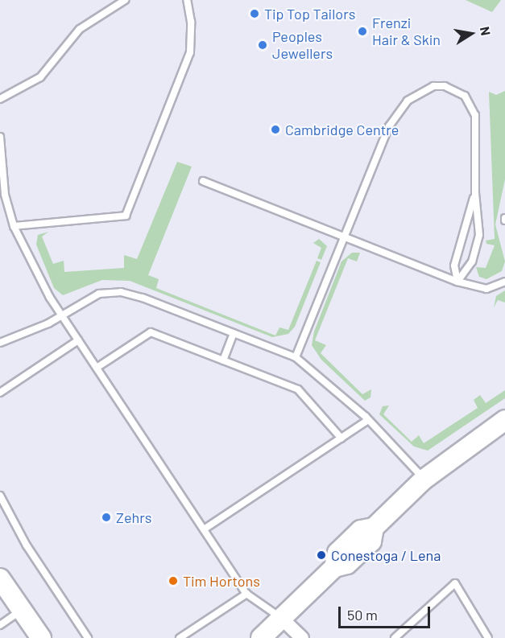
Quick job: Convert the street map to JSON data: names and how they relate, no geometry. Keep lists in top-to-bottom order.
{
  "places": [
    "Tip Top Tailors",
    "Frenzi Hair & Skin",
    "Peoples Jewellers",
    "Cambridge Centre",
    "Zehrs",
    "Conestoga / Lena",
    "Tim Hortons"
  ],
  "scale_bar": "50 m",
  "north": "right"
}
